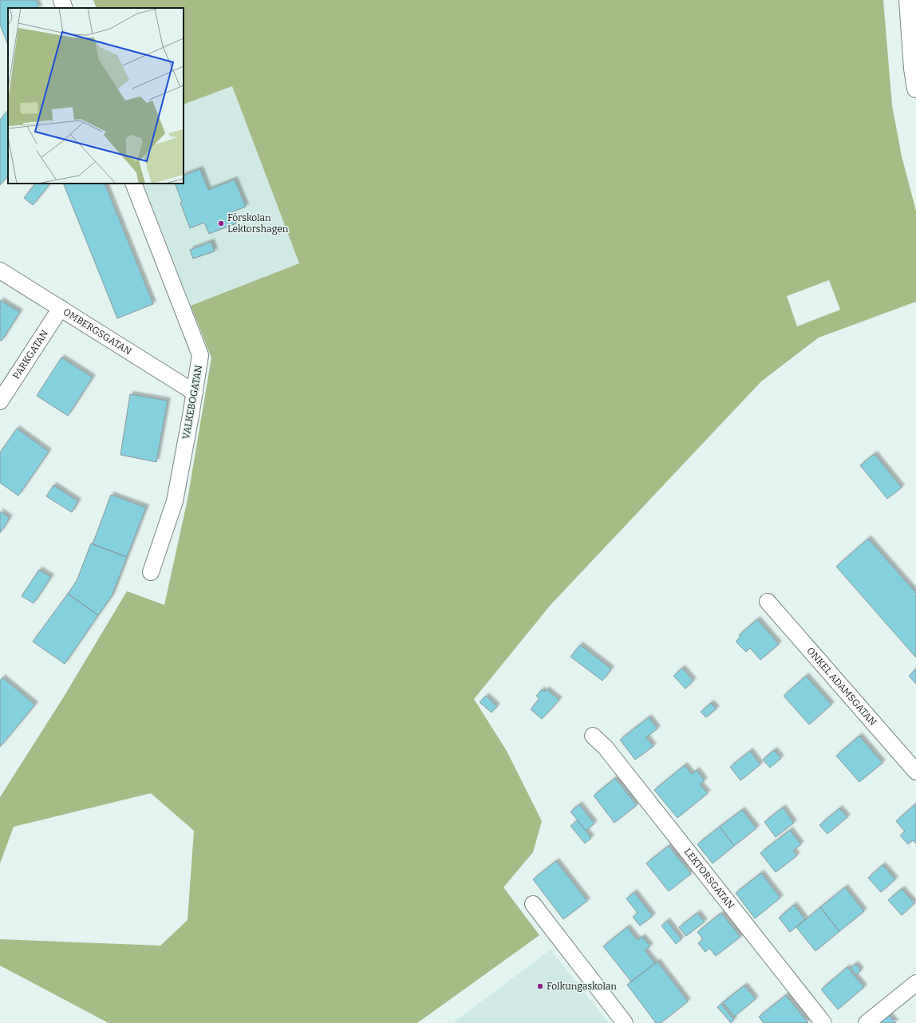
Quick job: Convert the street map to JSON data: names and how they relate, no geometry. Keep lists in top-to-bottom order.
{
  "streets": {
    "street": [
      "OMBERGSGATAN",
      "PARKGATAN",
      "VALKEBOGATAN",
      "ONKEL ADAMSGATAN",
      "LEKTORSGATAN"
    ]
  },
  "crossings": [
    ["OMBERGSGATAN", "PARKGATAN"],
    ["OMBERGSGATAN", "VALKEBOGATAN"]
  ],
  "places": ["Förskolan Lektorshagen", "Folkungaskolan"]
}
